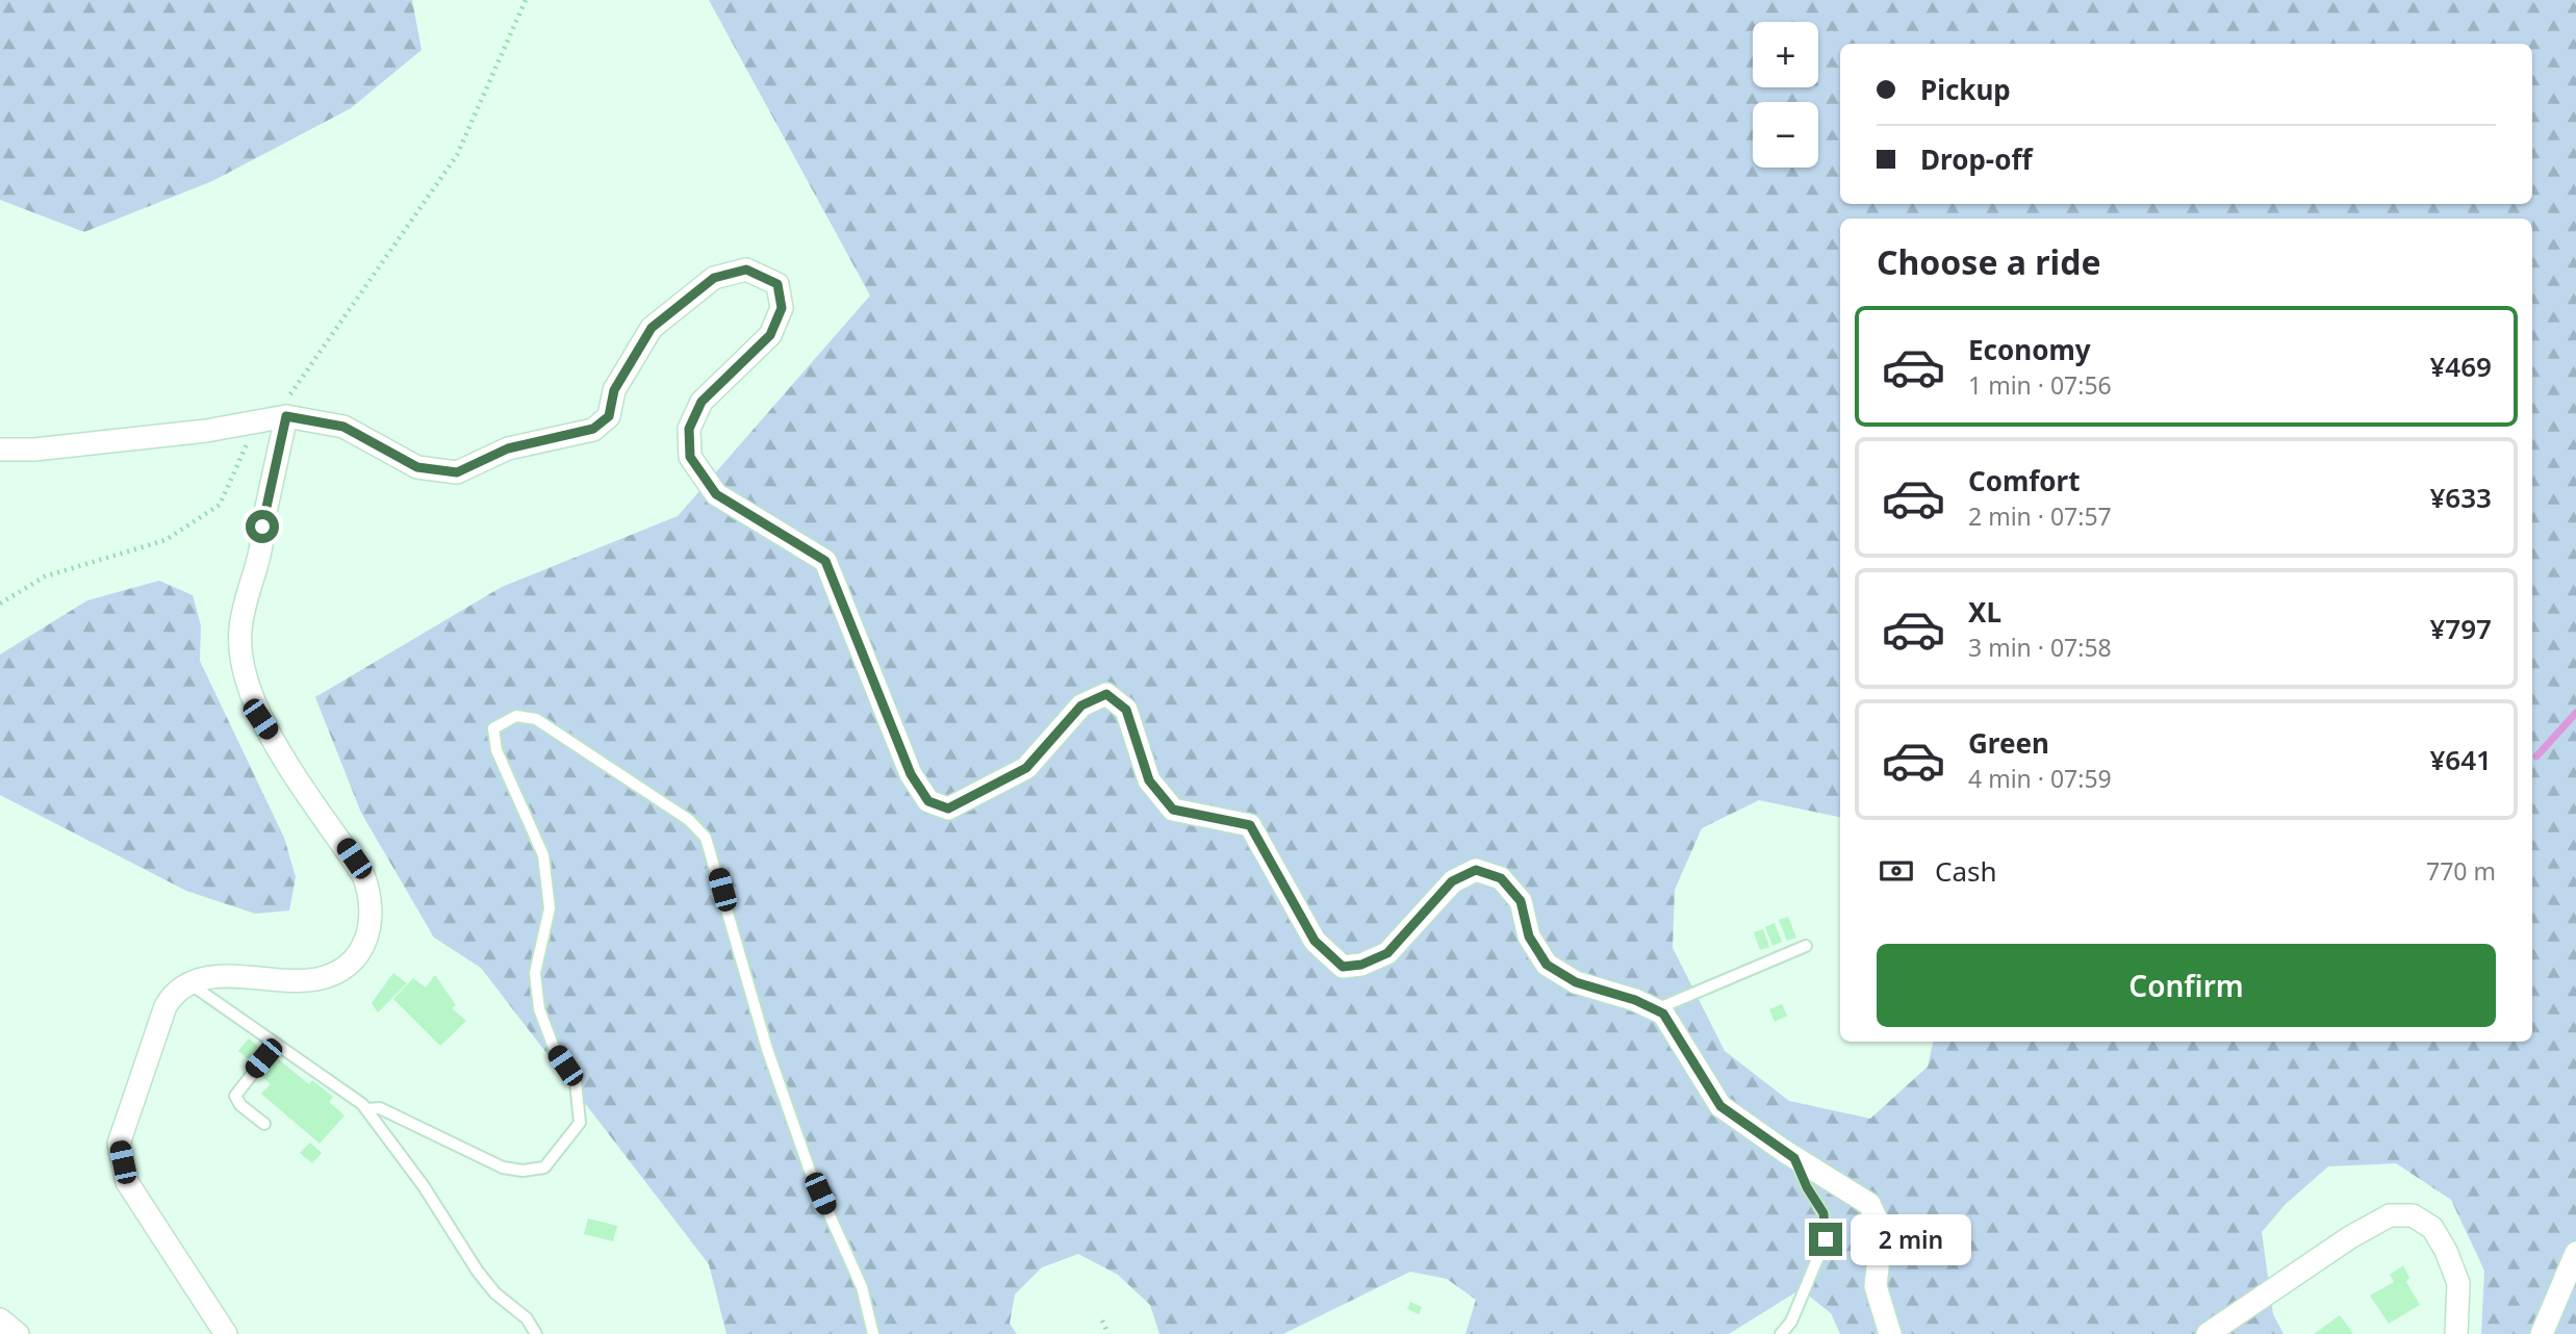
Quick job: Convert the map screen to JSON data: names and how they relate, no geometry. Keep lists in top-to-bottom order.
{
  "page": {
    "map_buttons": ["+", "−"],
    "banner": ["Pickup", "Drop-off"],
    "heading": "Choose a ride",
    "list": [
      {
        "name": "Economy",
        "note": "1 min · 07:56",
        "value": "¥469"
      },
      {
        "name": "Comfort",
        "note": "2 min · 07:57",
        "value": "¥633"
      },
      {
        "name": "XL",
        "note": "3 min · 07:58",
        "value": "¥797"
      },
      {
        "name": "Green",
        "note": "4 min · 07:59",
        "value": "¥641"
      }
    ],
    "pay": ["Cash", "770 m"],
    "buttons": "Confirm",
    "bubble": "2 min"
  }
}
